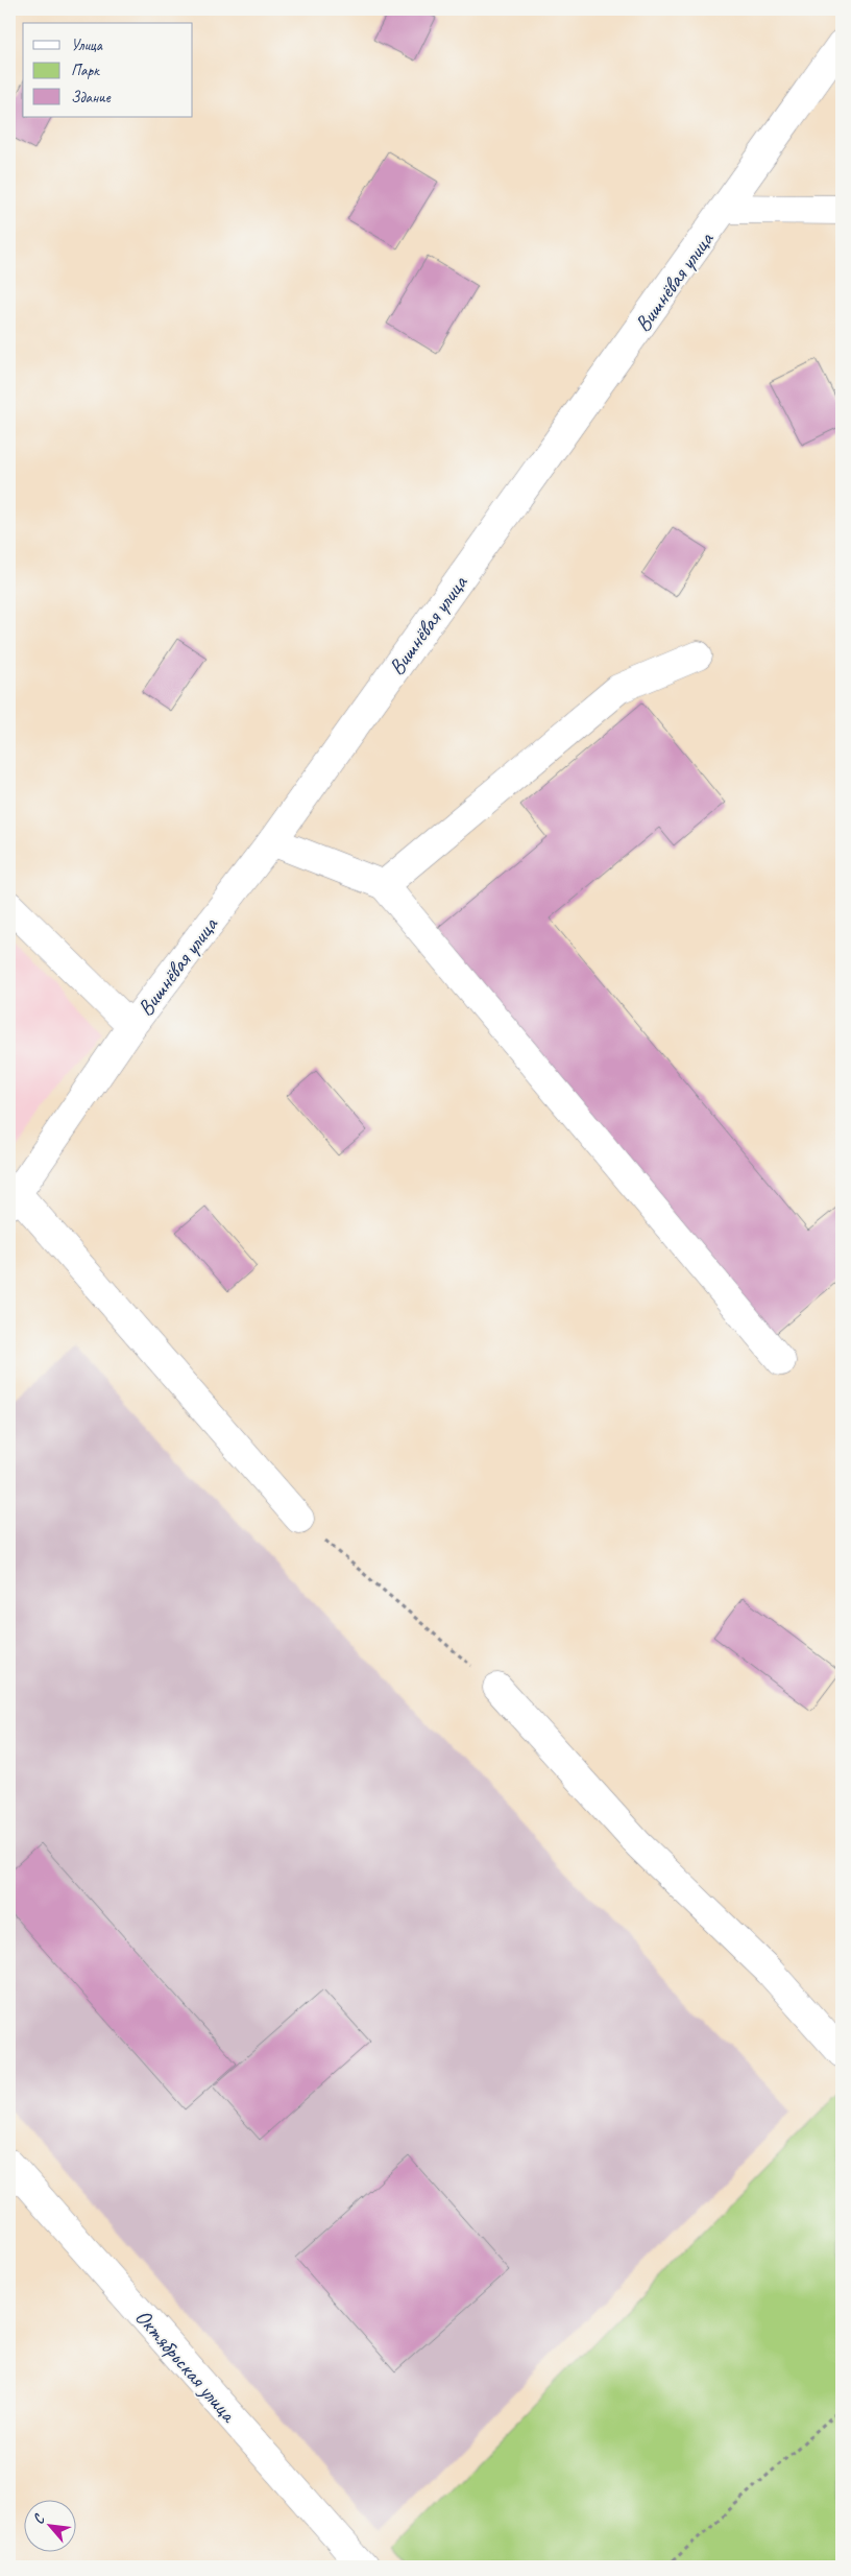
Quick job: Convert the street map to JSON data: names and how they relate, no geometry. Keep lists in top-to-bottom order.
{
  "streets": {
    "street": ["Вишнёвая улица", "Октябрьская улица"]
  },
  "legend": ["Улица", "Парк", "Здание"],
  "north": "top left"
}
